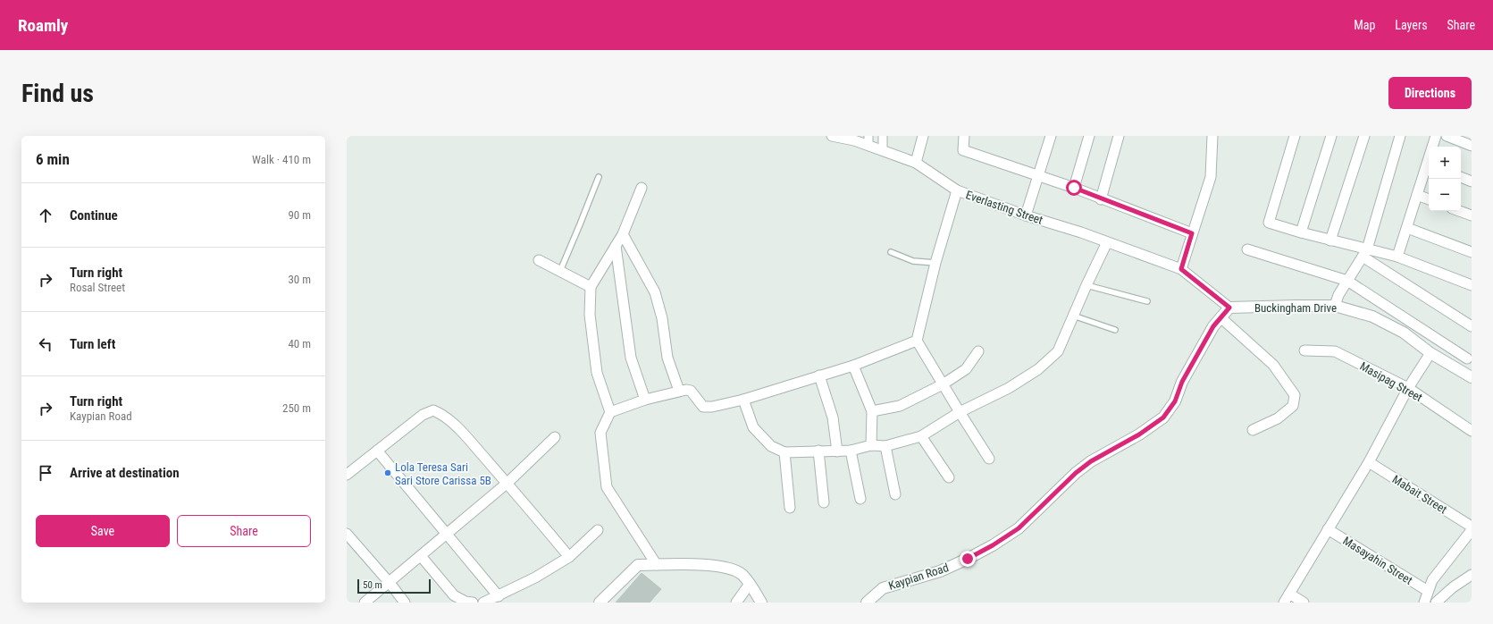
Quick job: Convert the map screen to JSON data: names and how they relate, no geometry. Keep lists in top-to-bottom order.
{
  "streets": {
    "street": [
      "Everlasting Street",
      "Buckingham Drive",
      "Masipag Street",
      "Mabait Street",
      "Masayahin Street",
      "Kaypian Road"
    ]
  },
  "crossings": [
    ["Everlasting Street", "Buckingham Drive"],
    ["Everlasting Street", "Kaypian Road"],
    ["Buckingham Drive", "Kaypian Road"]
  ],
  "places": ["Lola Teresa Sari Sari Store Carissa 5B"],
  "scale_bar": "50 m",
  "page": {
    "header": "Roamly",
    "nav": ["Map", "Layers", "Share"],
    "buttons": [
      "Directions",
      ["Save", "Share"]
    ],
    "title": "Find us",
    "heading": ["6 min", "Walk · 410 m"],
    "map_buttons": ["+", "−"],
    "list": [
      ["Continue", "90 m"],
      ["Turn right", "Rosal Street", "30 m"],
      ["Turn left", "40 m"],
      ["Turn right", "Kaypian Road", "250 m"],
      "Arrive at destination"
    ],
    "scale": "50 m"
  }
}
